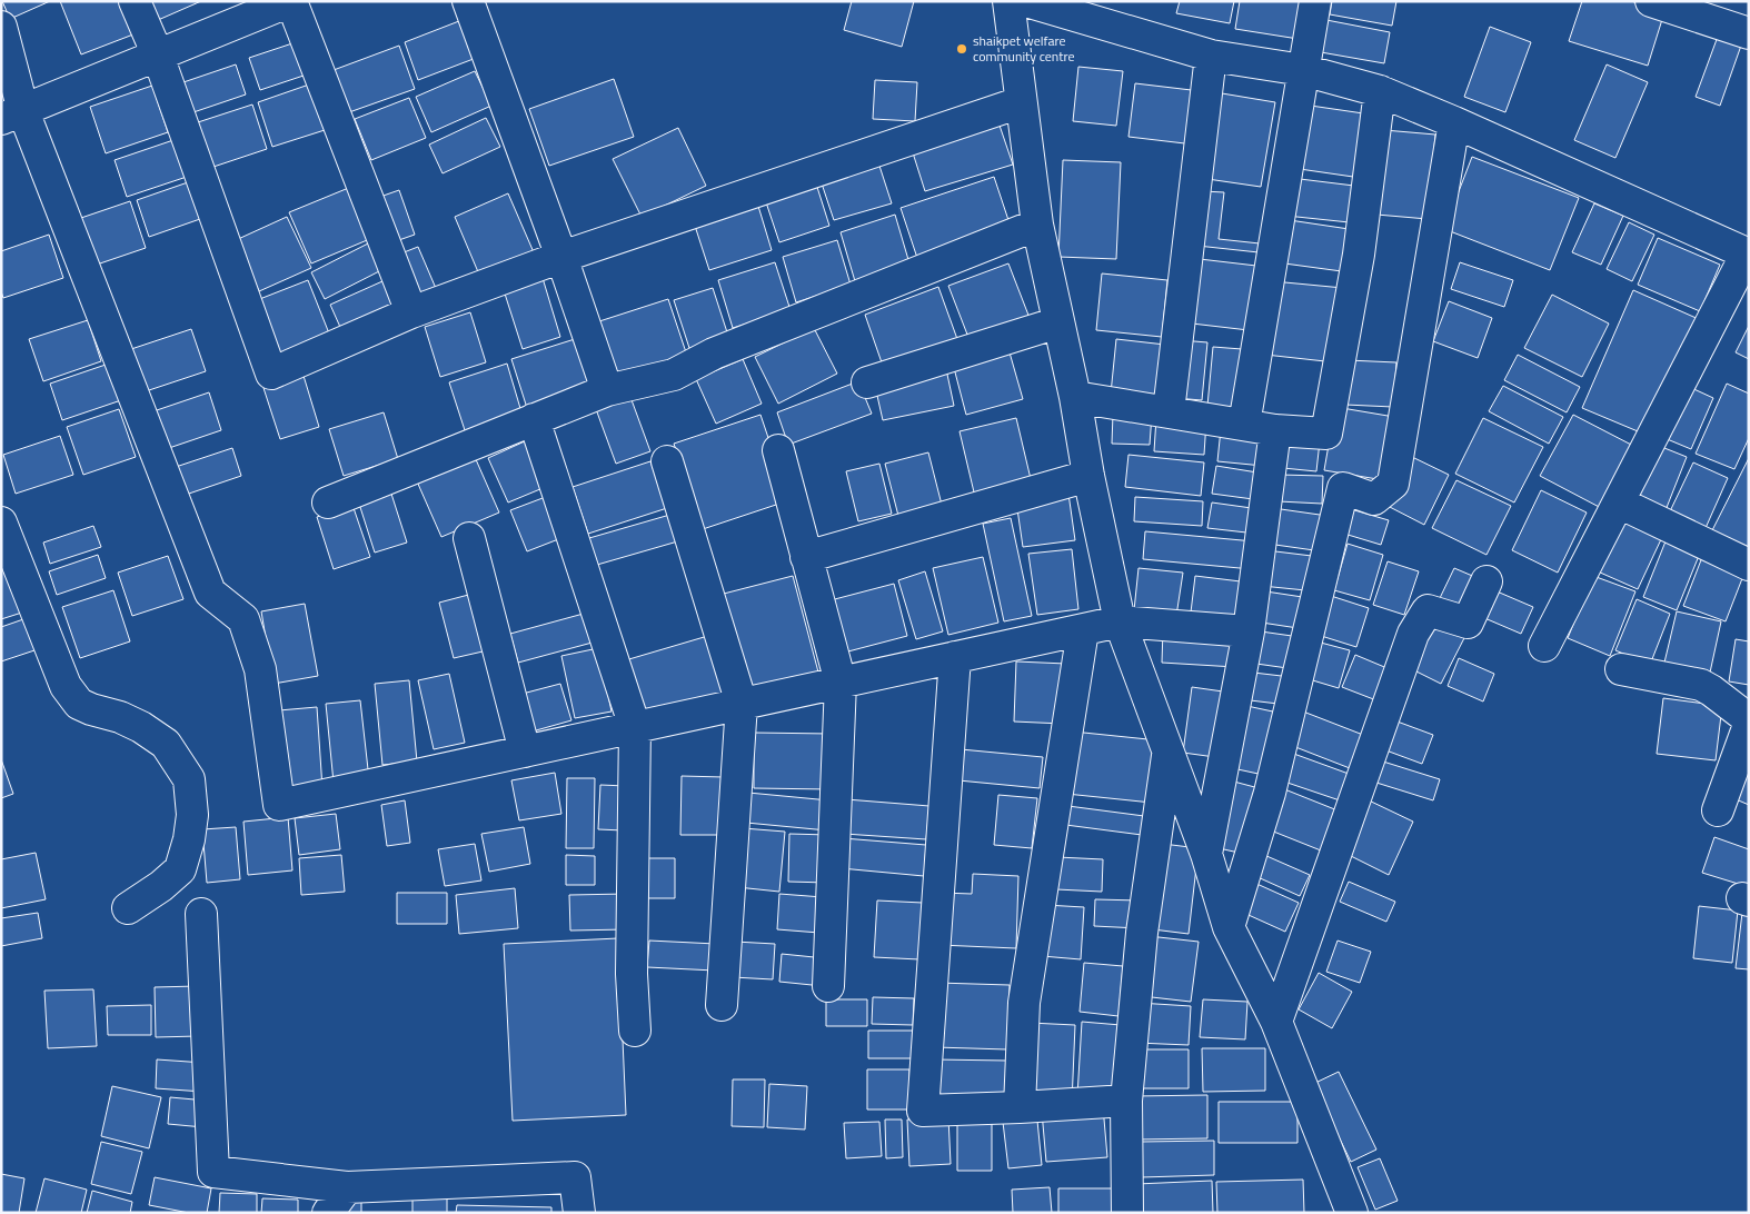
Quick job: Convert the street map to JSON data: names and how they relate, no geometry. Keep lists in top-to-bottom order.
{
  "places": ["shaikpet welfare community centre"]
}
